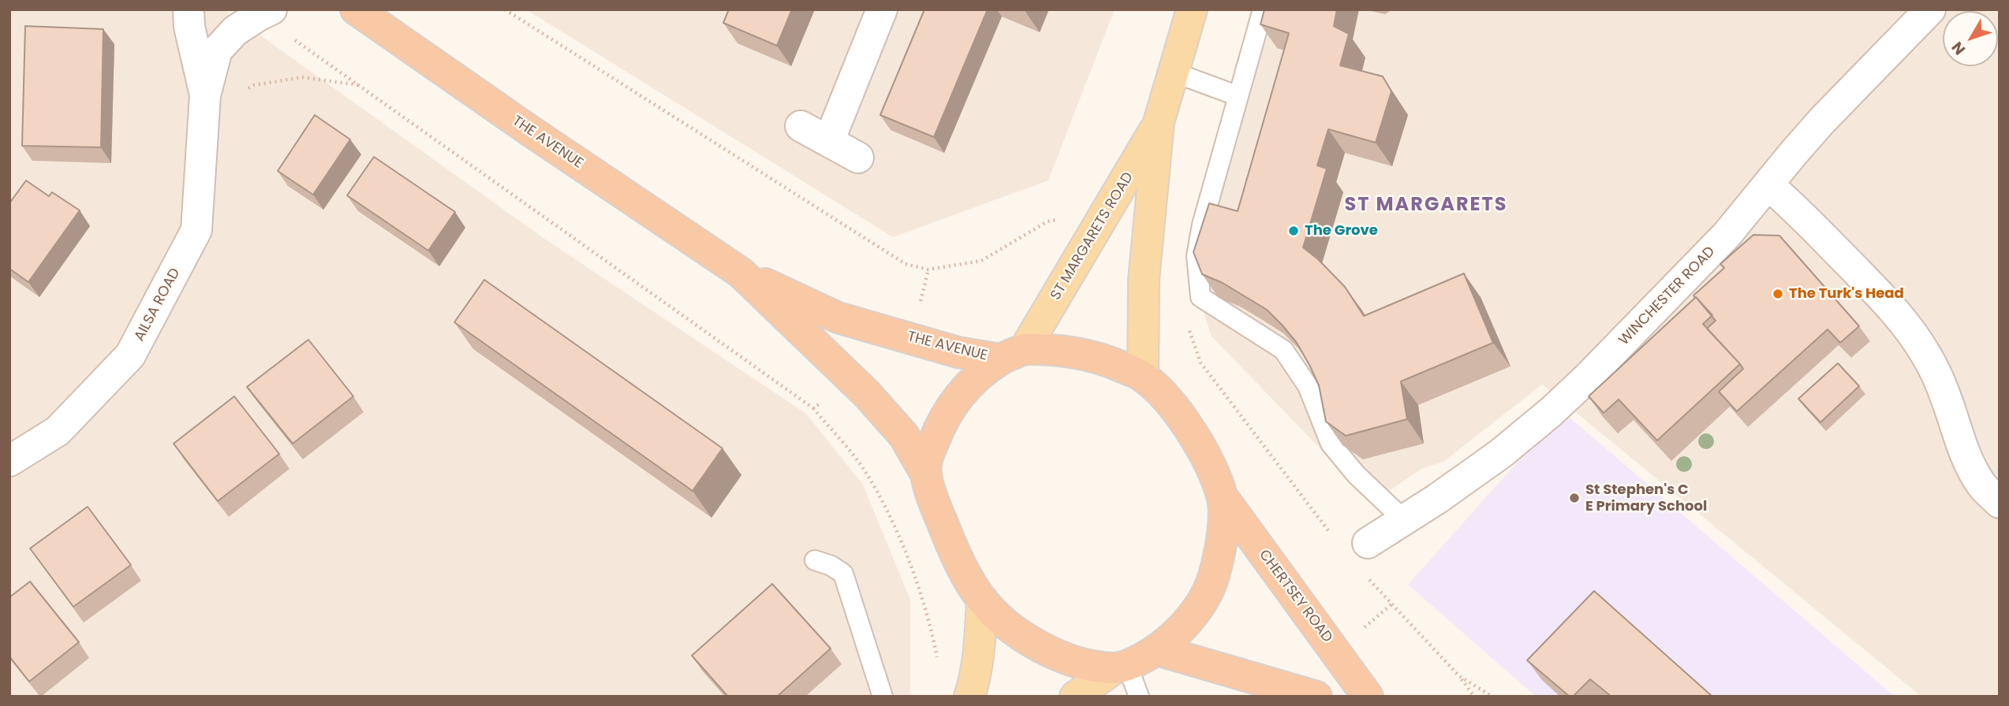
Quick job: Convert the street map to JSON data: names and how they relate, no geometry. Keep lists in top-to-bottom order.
{
  "streets": {
    "highway": ["THE AVENUE", "CHERTSEY ROAD"],
    "main road": ["ST MARGARETS ROAD"],
    "street": ["WINCHESTER ROAD", "AILSA ROAD"]
  },
  "crossings": [
    ["THE AVENUE", "ST MARGARETS ROAD"],
    ["THE AVENUE", "CHERTSEY ROAD"]
  ],
  "districts": ["ST MARGARETS"],
  "places": ["The Grove", "The Turk's Head", "St Stephen's C E Primary School"],
  "north": "bottom left"
}
